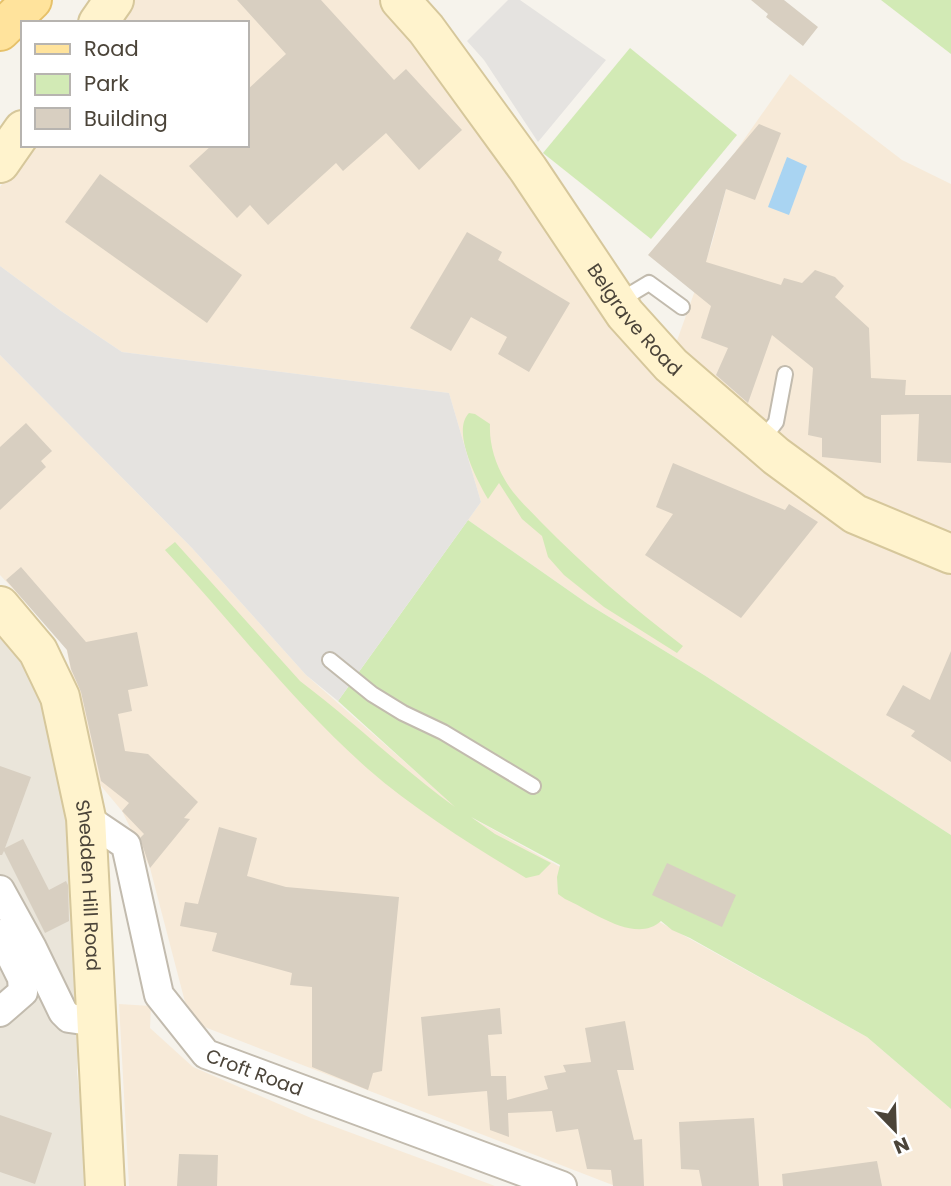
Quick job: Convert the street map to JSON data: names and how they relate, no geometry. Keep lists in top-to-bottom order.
{
  "streets": {
    "street": ["Belgrave Road", "Shedden Hill Road", "Croft Road"]
  },
  "crossings": [
    ["Shedden Hill Road", "Croft Road"]
  ],
  "legend": ["Road", "Park", "Building"],
  "north": "bottom right"
}
